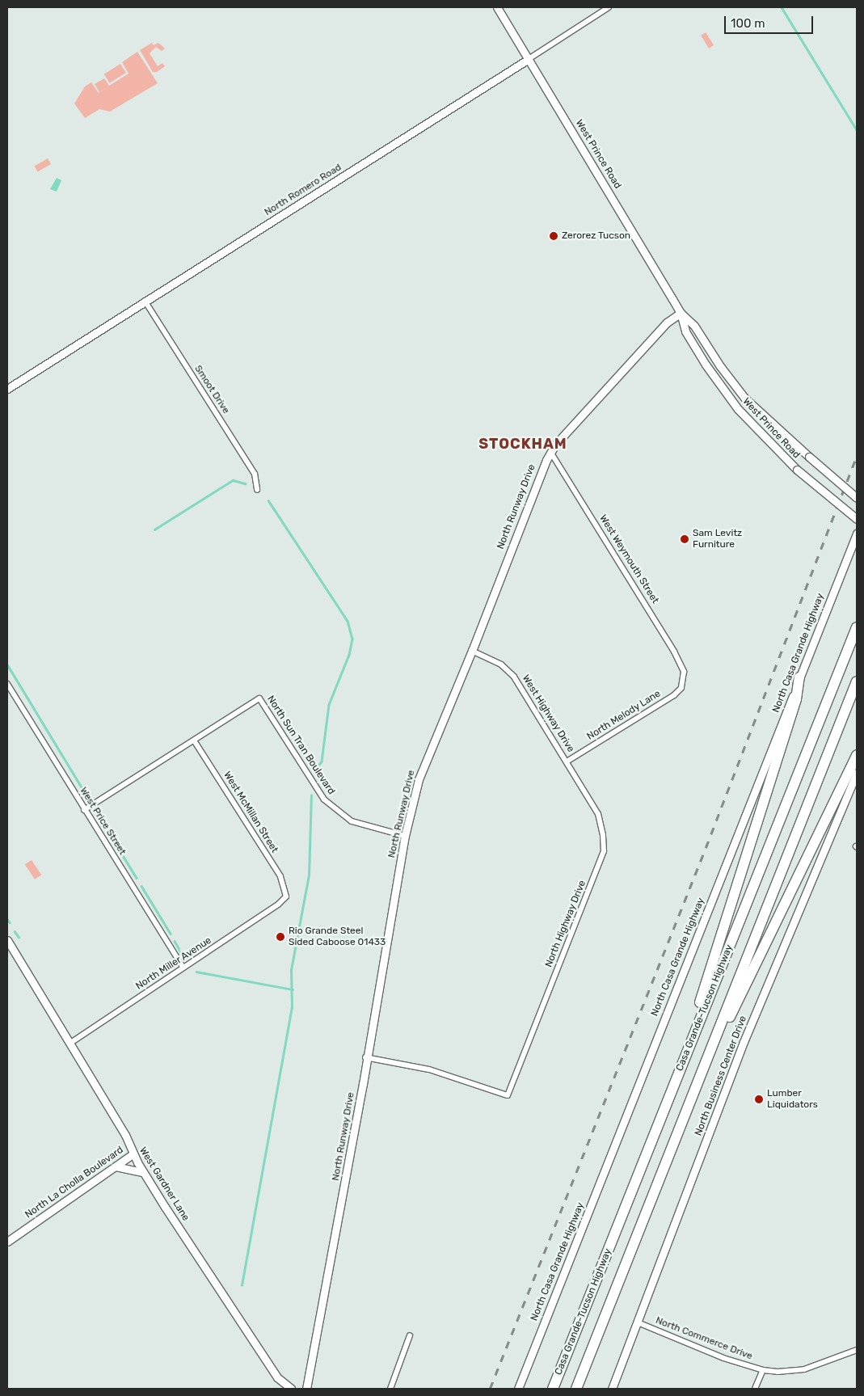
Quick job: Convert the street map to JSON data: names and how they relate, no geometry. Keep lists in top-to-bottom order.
{
  "streets": {
    "highway": ["Casa Grande-Tucson Highway"],
    "street": [
      "West Prince Road",
      "North Romero Road",
      "Smoot Drive",
      "North Runway Drive",
      "West Weymouth Street",
      "North Casa Grande Highway",
      "West Highway Drive",
      "North Melody Lane",
      "North Sun Tran Boulevard",
      "West McMillan Street",
      "West Price Street",
      "North Highway Drive",
      "North Miller Avenue",
      "North Business Center Drive",
      "North La Cholla Boulevard",
      "West Gardner Lane",
      "North Commerce Drive"
    ]
  },
  "crossings": [
    ["West Prince Road", "North Romero Road"],
    ["West Prince Road", "North Runway Drive"],
    ["North Romero Road", "Smoot Drive"],
    ["North Runway Drive", "West Weymouth Street"],
    ["North Runway Drive", "West Highway Drive"],
    ["North Runway Drive", "North Sun Tran Boulevard"],
    ["North Runway Drive", "North Highway Drive"],
    ["West Weymouth Street", "North Melody Lane"],
    ["West Highway Drive", "North Melody Lane"],
    ["West Highway Drive", "North Highway Drive"],
    ["North Melody Lane", "North Highway Drive"],
    ["North Sun Tran Boulevard", "West McMillan Street"],
    ["North Sun Tran Boulevard", "West Price Street"],
    ["West McMillan Street", "North Miller Avenue"],
    ["West Price Street", "North Miller Avenue"],
    ["North Miller Avenue", "West Gardner Lane"],
    ["North Business Center Drive", "North Commerce Drive"],
    ["North La Cholla Boulevard", "West Gardner Lane"]
  ],
  "districts": ["STOCKHAM"],
  "places": [
    "Zerorez Tucson",
    "Sam Levitz Furniture",
    "Rio Grande Steel Sided Caboose 01433",
    "Lumber Liquidators"
  ],
  "scale_bar": "100 m"
}
